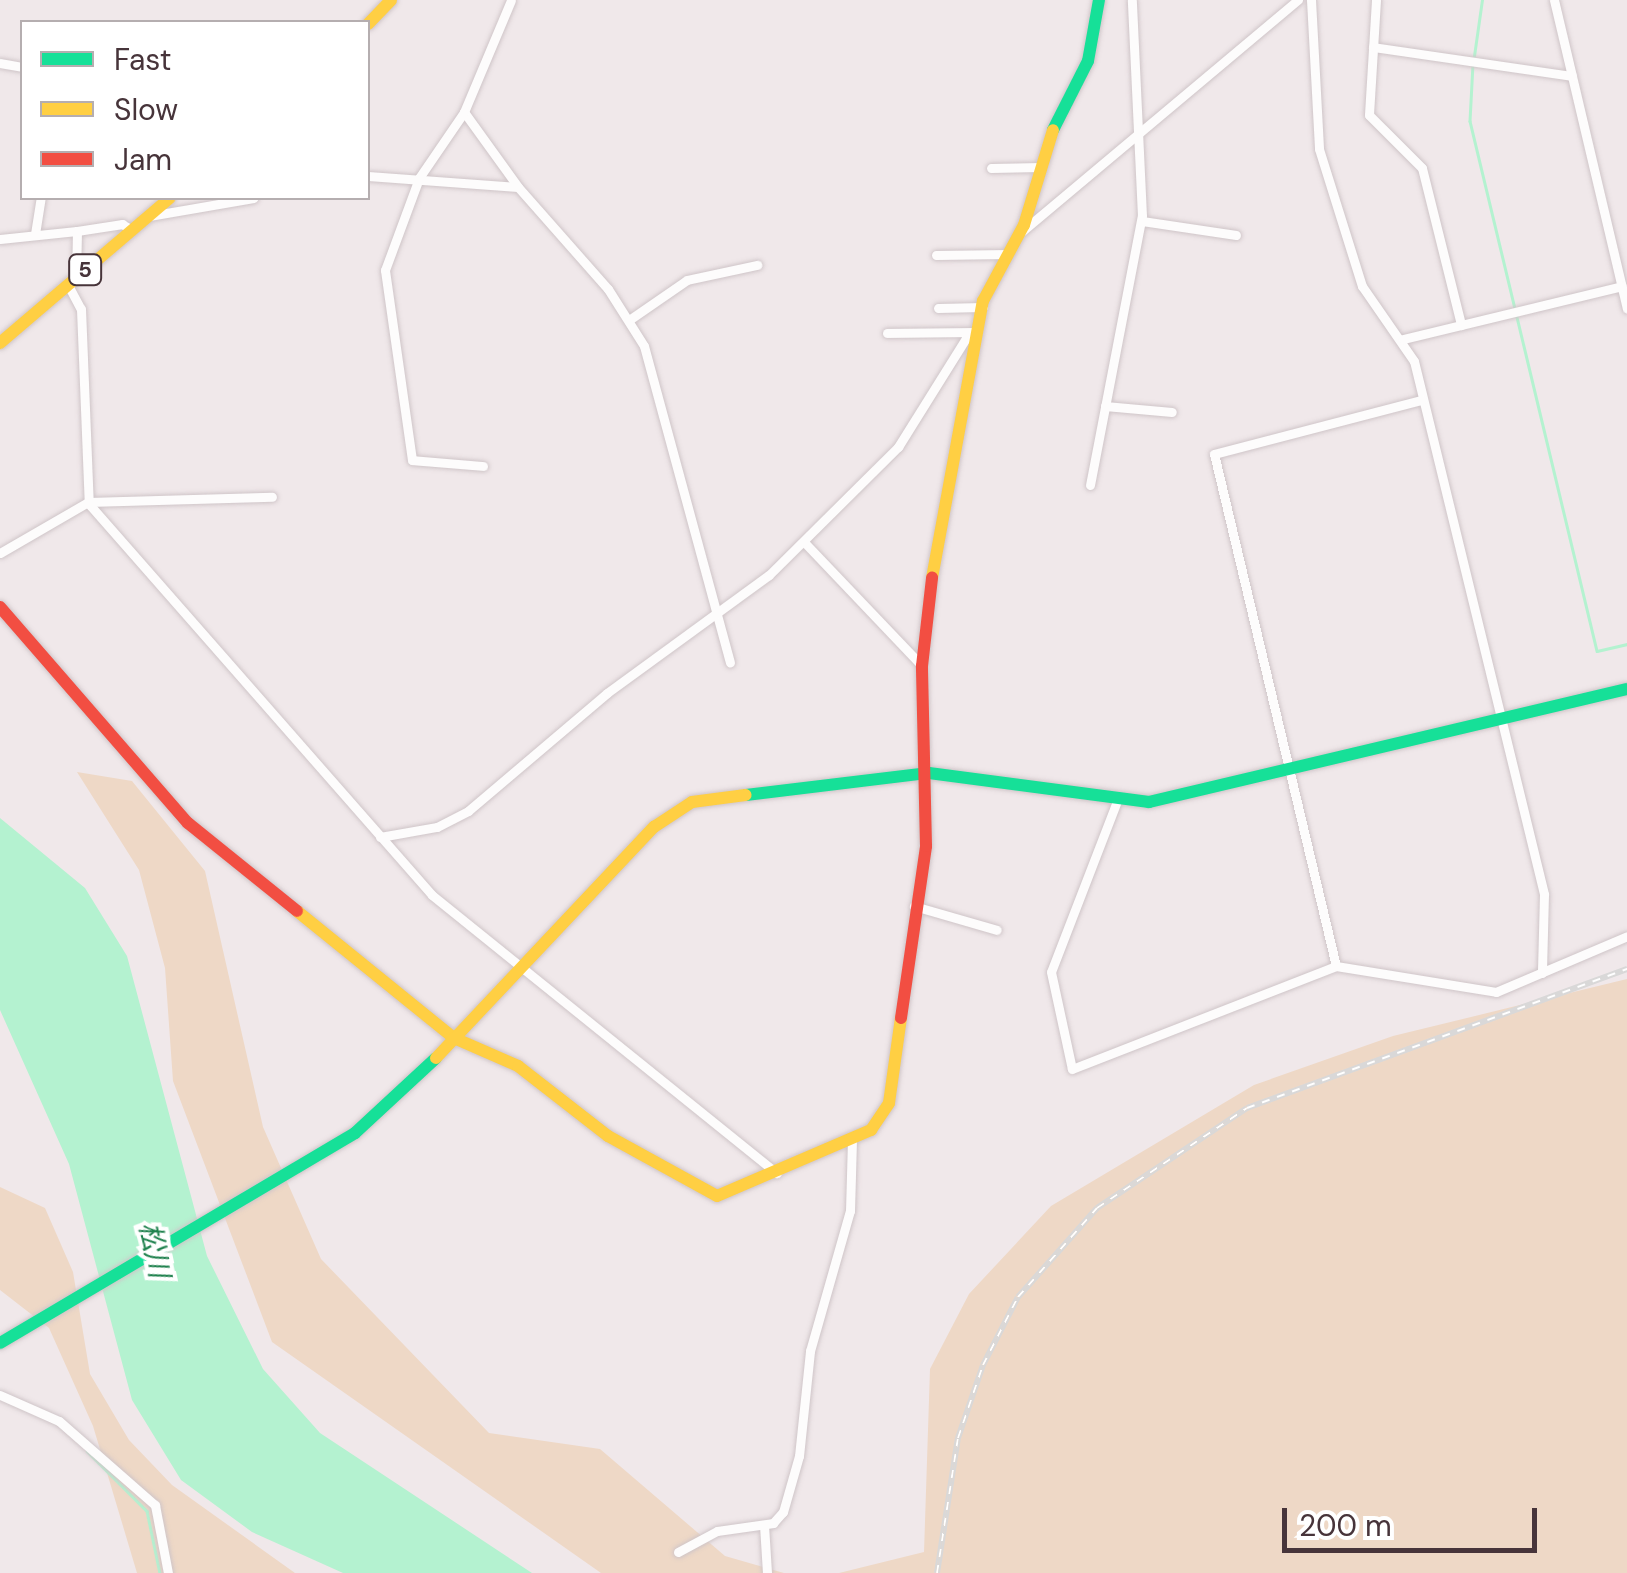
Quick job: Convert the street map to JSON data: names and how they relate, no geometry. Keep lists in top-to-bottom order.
{
  "streets": {
    "street": ["5"]
  },
  "water": ["松川"],
  "legend": ["Fast", "Slow", "Jam"],
  "scale_bar": "200 m"
}
